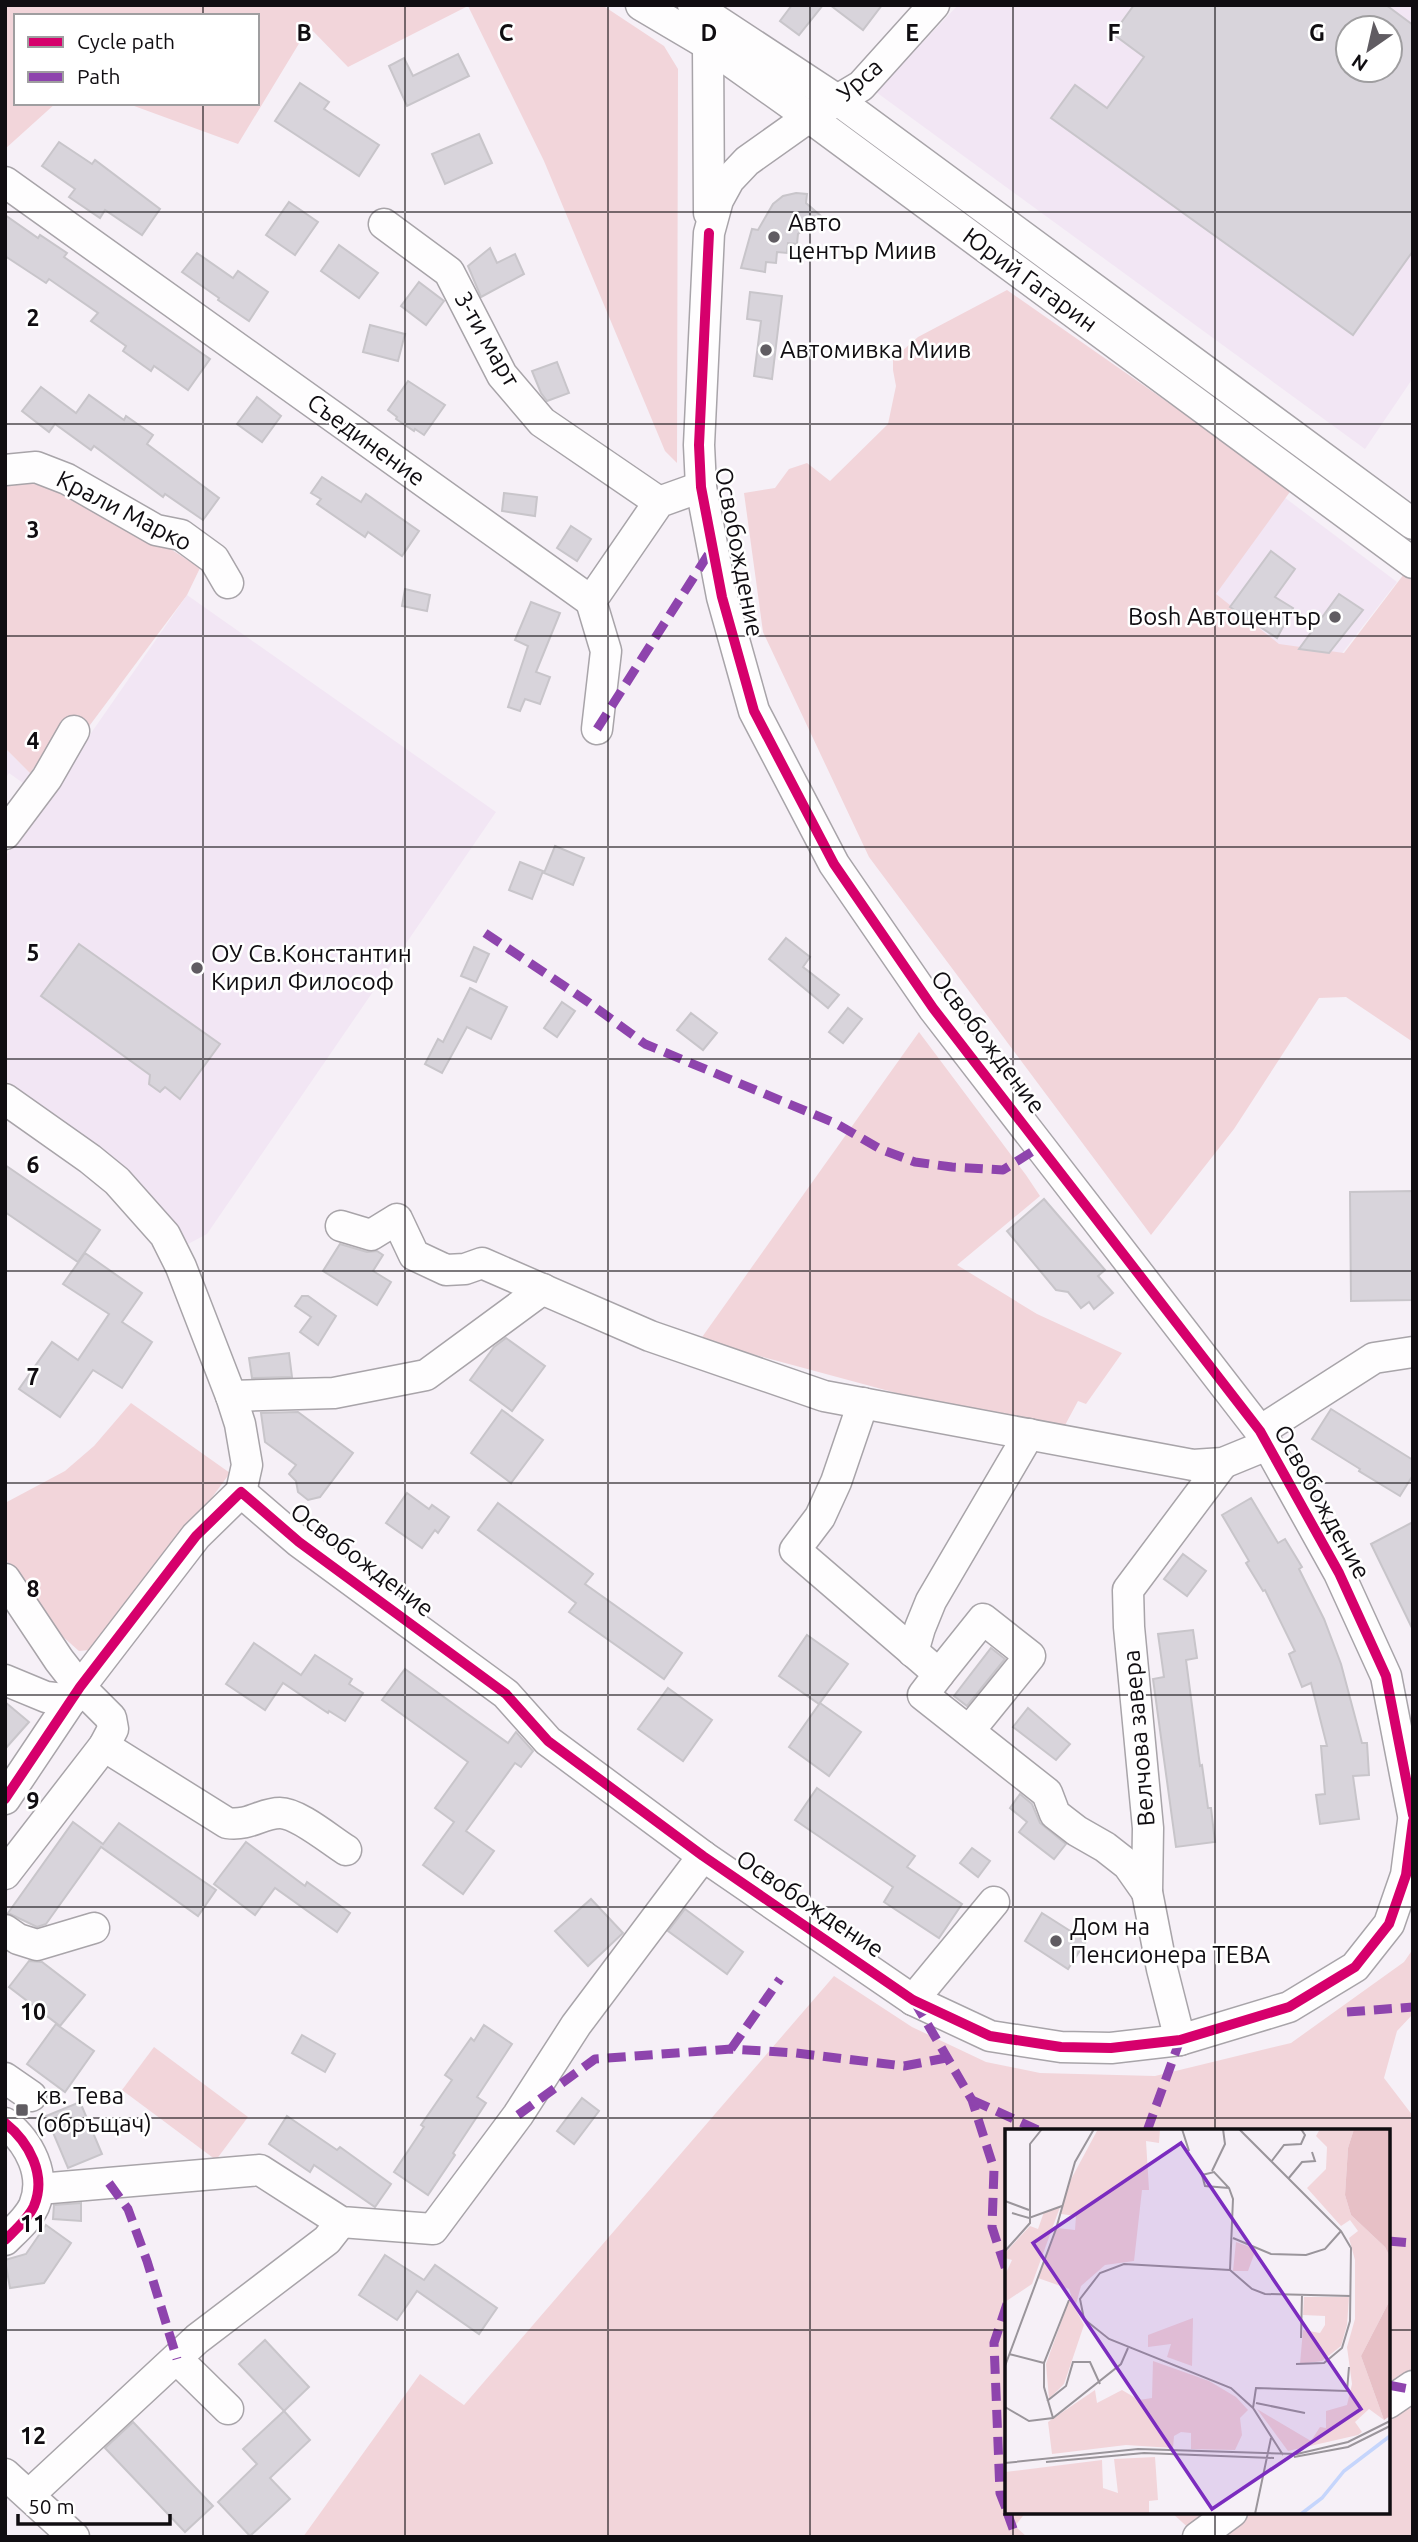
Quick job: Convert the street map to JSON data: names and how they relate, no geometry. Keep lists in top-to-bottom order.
{
  "streets": {
    "street": [
      "Урса",
      "Юрий Гагарин",
      "3-ти март",
      "Съединение",
      "Крали Марко",
      "Освобождение",
      "Велчова завера"
    ]
  },
  "crossings": [
    ["Урса", "Юрий Гагарин"],
    ["Урса", "Освобождение"],
    ["Юрий Гагарин", "Освобождение"],
    ["Освобождение", "Велчова завера"]
  ],
  "places": {
    "other": [
      "Авто център Миив",
      "Автомивка Миив",
      "Bosh Автоцентър",
      "ОУ Св.Константин Кирил Философ",
      "Дом на Пенсионера ТЕВА"
    ],
    "transit": ["кв. Тева (обръщач)"]
  },
  "legend": ["Cycle path", "Path"],
  "scale_bar": "50 m",
  "north": "bottom left",
  "grid": {
    "columns": [
      "B",
      "C",
      "D",
      "E",
      "F",
      "G"
    ],
    "rows": [
      "2",
      "3",
      "4",
      "5",
      "6",
      "7",
      "8",
      "9",
      "10",
      "11",
      "12"
    ]
  }
}
